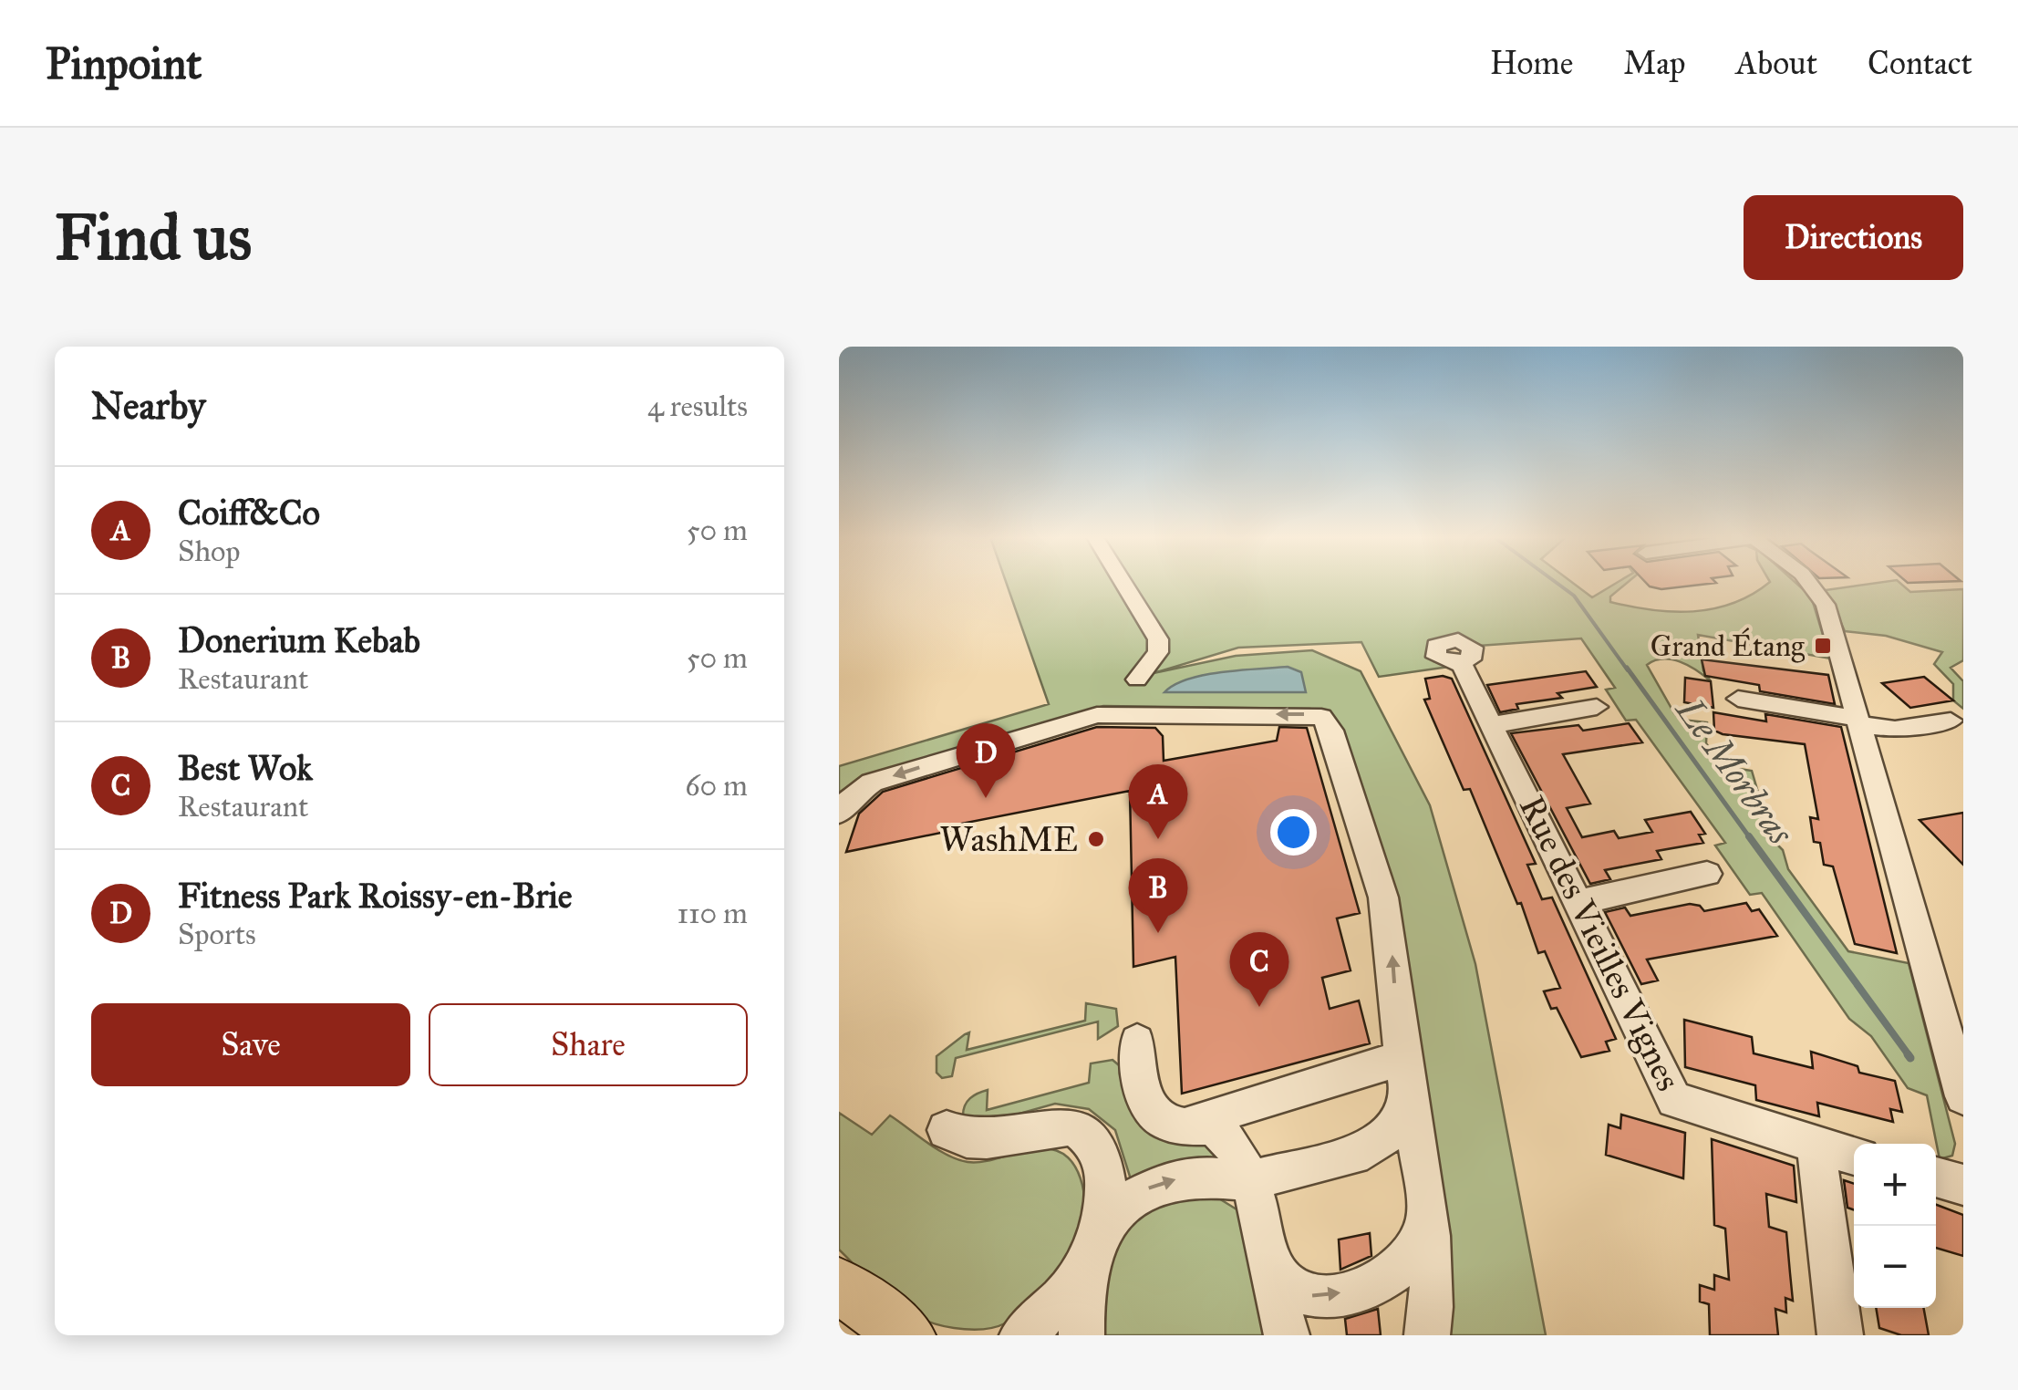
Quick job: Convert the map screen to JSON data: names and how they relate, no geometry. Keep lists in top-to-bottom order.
{
  "streets": {
    "street": ["Rue des Vieilles Vignes"]
  },
  "water": ["Le Morbras"],
  "places": {
    "transit": ["Grand Étang"],
    "other": ["WashME"]
  },
  "page": {
    "header": "Pinpoint",
    "nav": [
      "Home",
      "Map",
      "About",
      "Contact"
    ],
    "buttons": [
      "Directions",
      ["Save", "Share"]
    ],
    "title": "Find us",
    "heading": ["Nearby", "4 results"],
    "list": [
      {
        "mark": "A",
        "name": "Coiff&Co",
        "note": "Shop",
        "value": "50 m"
      },
      {
        "mark": "B",
        "name": "Donerium Kebab",
        "note": "Restaurant",
        "value": "50 m"
      },
      {
        "mark": "C",
        "name": "Best Wok",
        "note": "Restaurant",
        "value": "60 m"
      },
      {
        "mark": "D",
        "name": "Fitness Park Roissy-en-Brie",
        "note": "Sports",
        "value": "110 m"
      }
    ],
    "pins": [
      "D",
      "A",
      "B",
      "C"
    ],
    "map_buttons": ["+", "−"]
  }
}
